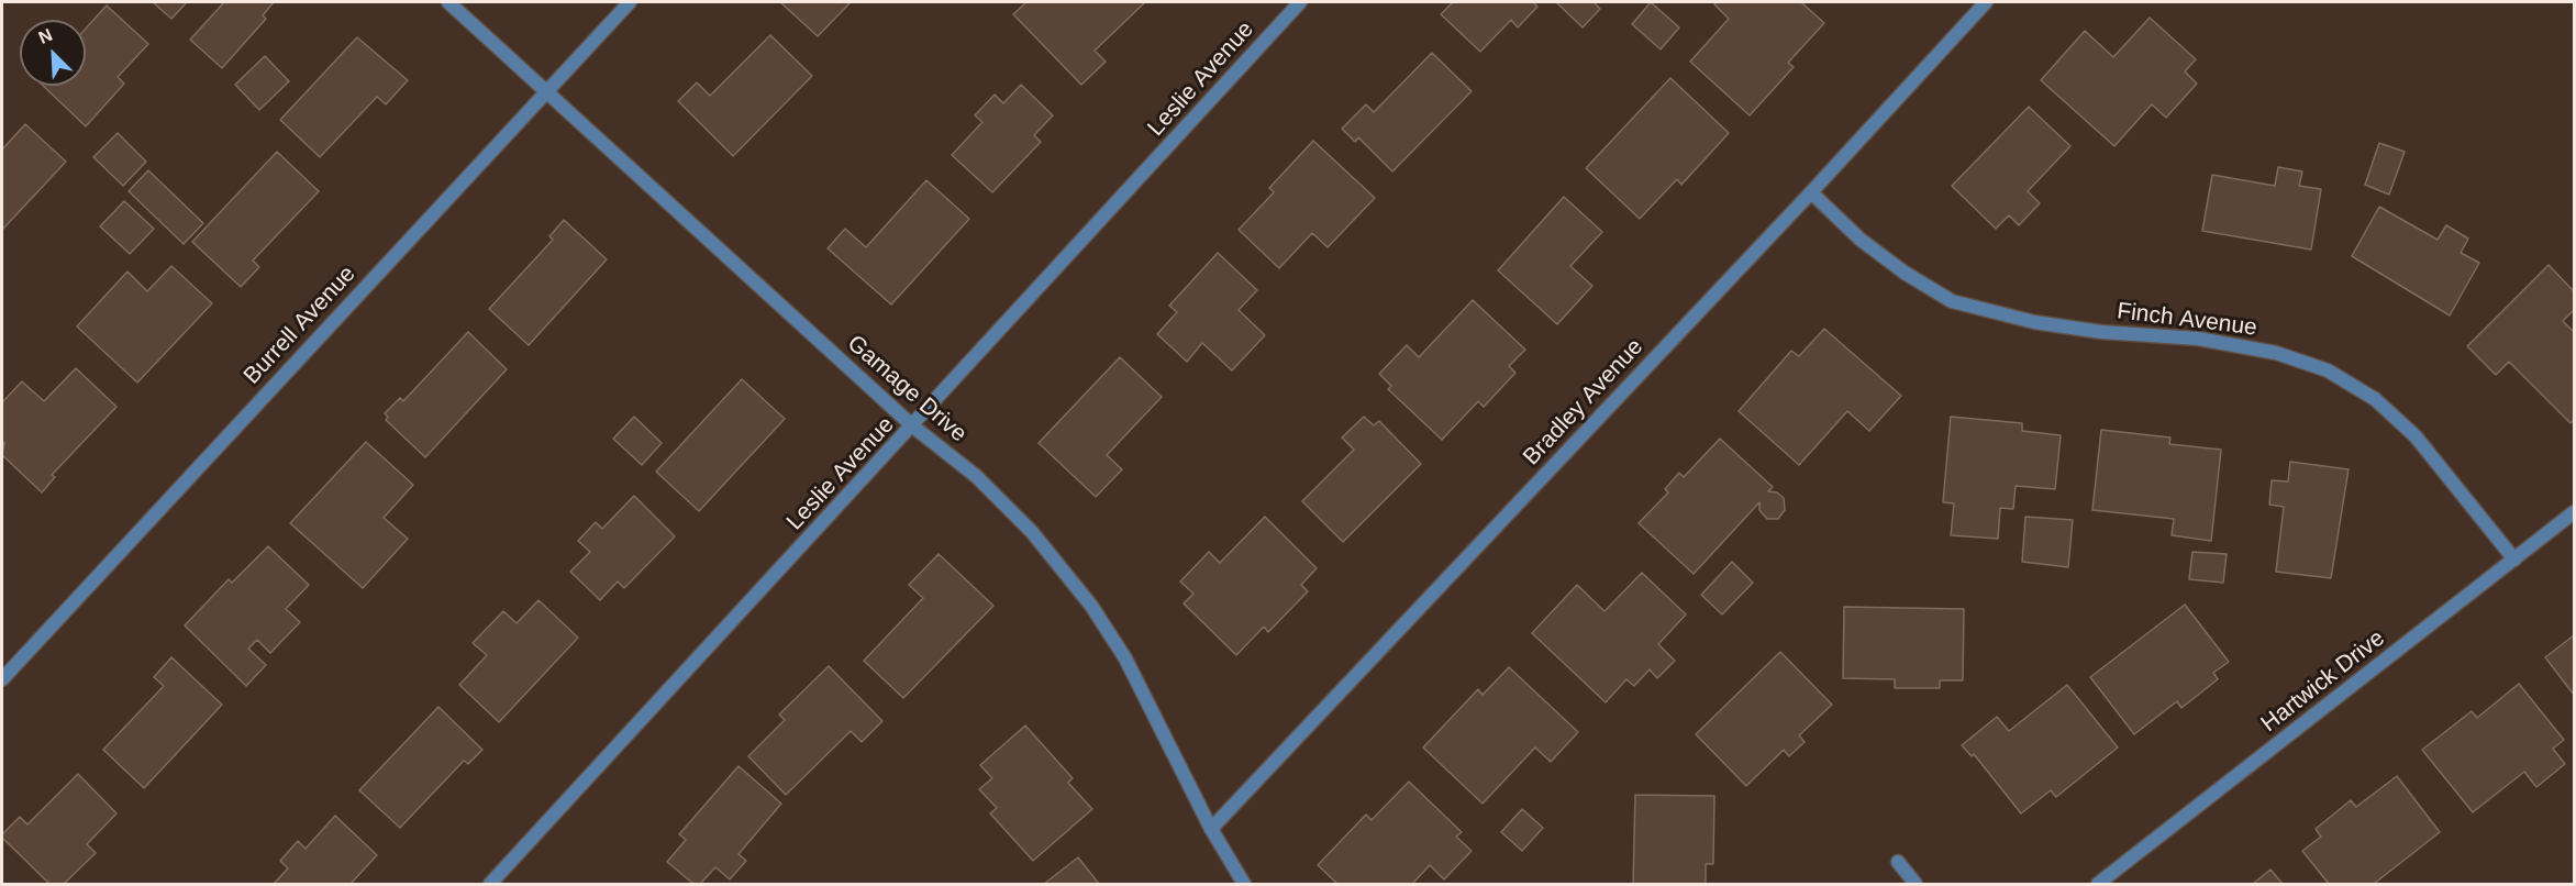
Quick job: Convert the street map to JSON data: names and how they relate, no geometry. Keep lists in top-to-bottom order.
{
  "streets": {
    "street": [
      "Leslie Avenue",
      "Finch Avenue",
      "Burrell Avenue",
      "Gamage Drive",
      "Bradley Avenue",
      "Hartwick Drive"
    ]
  },
  "crossings": [
    ["Leslie Avenue", "Gamage Drive"],
    ["Finch Avenue", "Bradley Avenue"],
    ["Finch Avenue", "Hartwick Drive"],
    ["Burrell Avenue", "Gamage Drive"],
    ["Gamage Drive", "Bradley Avenue"]
  ],
  "north": "top left"
}
